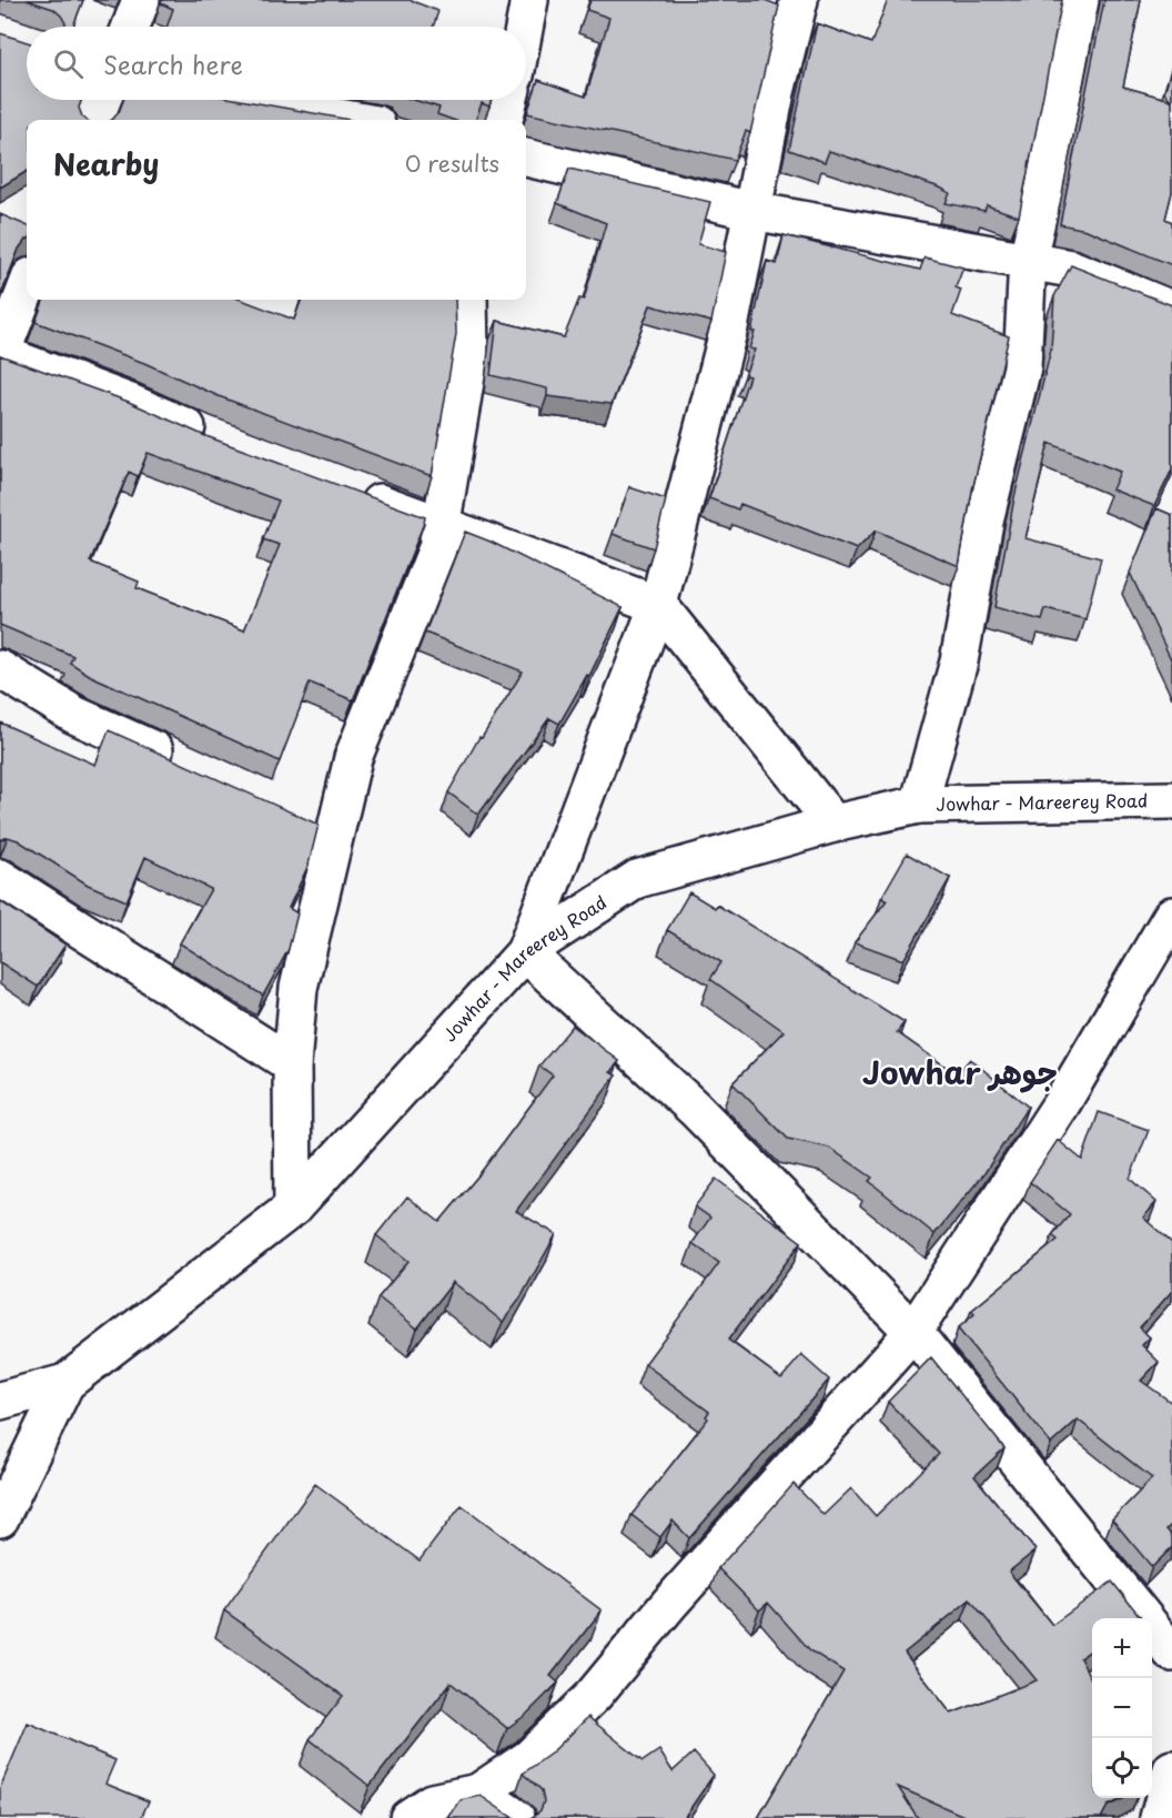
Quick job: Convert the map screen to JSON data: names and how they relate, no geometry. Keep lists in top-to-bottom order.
{
  "streets": {
    "street": ["Jowhar - Mareerey Road"]
  },
  "districts": ["Jowhar جوهر"],
  "page": {
    "search": "Search here",
    "heading": ["Nearby", "0 results"],
    "map_buttons": ["+", "−"]
  }
}
